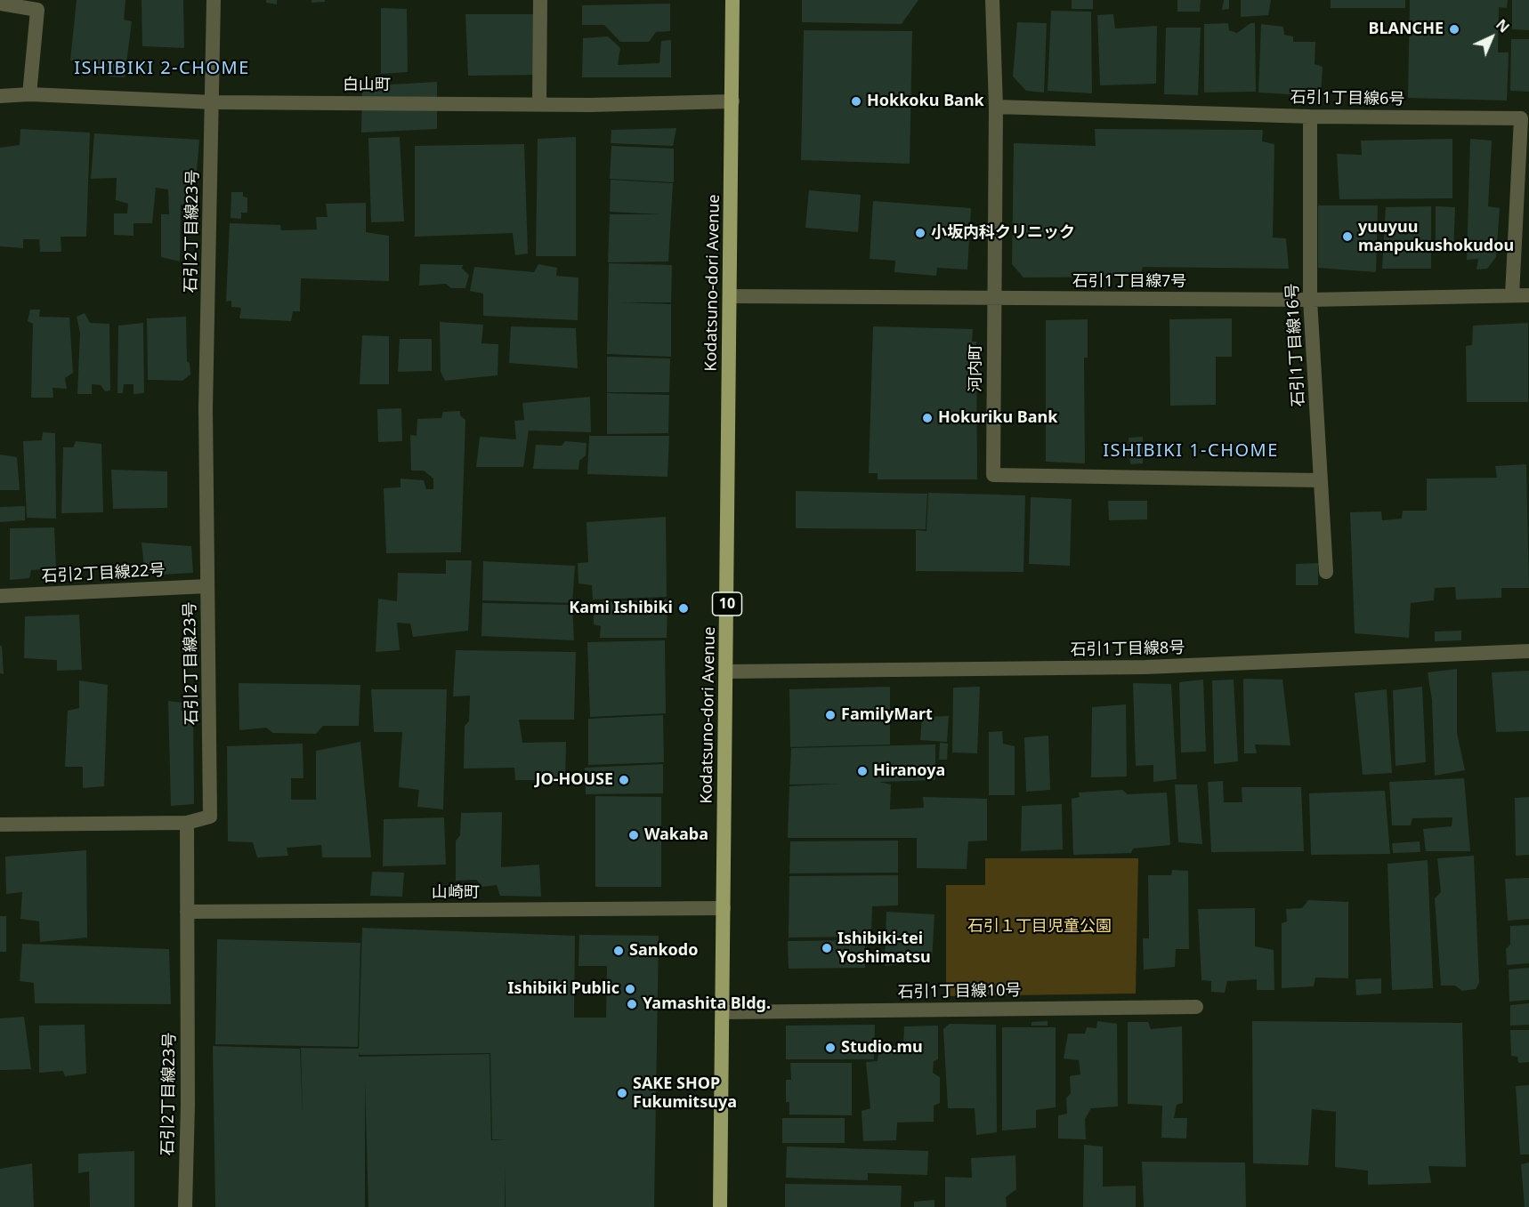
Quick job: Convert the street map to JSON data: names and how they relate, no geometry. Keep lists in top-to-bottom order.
{
  "streets": {
    "main road": ["Kodatsuno-dori Avenue", "10"],
    "street": [
      "白山町",
      "石引1丁目線6号",
      "石引2丁目線23号",
      "石引1丁目線7号",
      "石引1丁目線16号",
      "河内町",
      "石引2丁目線22号",
      "石引1丁目線8号",
      "山崎町",
      "石引1丁目線10号"
    ]
  },
  "crossings": [
    ["白山町", "石引2丁目線23号"],
    ["白山町", "Kodatsuno-dori Avenue"],
    ["石引1丁目線6号", "石引1丁目線7号"],
    ["石引1丁目線6号", "石引1丁目線16号"],
    ["石引1丁目線6号", "河内町"],
    ["石引2丁目線23号", "石引2丁目線22号"],
    ["石引2丁目線23号", "山崎町"],
    ["石引1丁目線7号", "Kodatsuno-dori Avenue"],
    ["石引1丁目線7号", "石引1丁目線16号"],
    ["石引1丁目線7号", "河内町"],
    ["Kodatsuno-dori Avenue", "石引1丁目線8号"],
    ["Kodatsuno-dori Avenue", "山崎町"],
    ["Kodatsuno-dori Avenue", "石引1丁目線10号"],
    ["石引1丁目線16号", "河内町"]
  ],
  "districts": ["ISHIBIKI 2-CHOME", "ISHIBIKI 1-CHOME"],
  "parks": ["石引１丁目児童公園"],
  "places": [
    "BLANCHE",
    "Hokkoku Bank",
    "小坂内科クリニック",
    "yuuyuu manpukushokudou",
    "Hokuriku Bank",
    "Kami Ishibiki",
    "FamilyMart",
    "Hiranoya",
    "JO-HOUSE",
    "Wakaba",
    "Ishibiki-tei Yoshimatsu",
    "Sankodo",
    "Ishibiki Public",
    "Yamashita Bldg.",
    "Studio.mu",
    "SAKE SHOP Fukumitsuya"
  ],
  "north": "top right"
}
